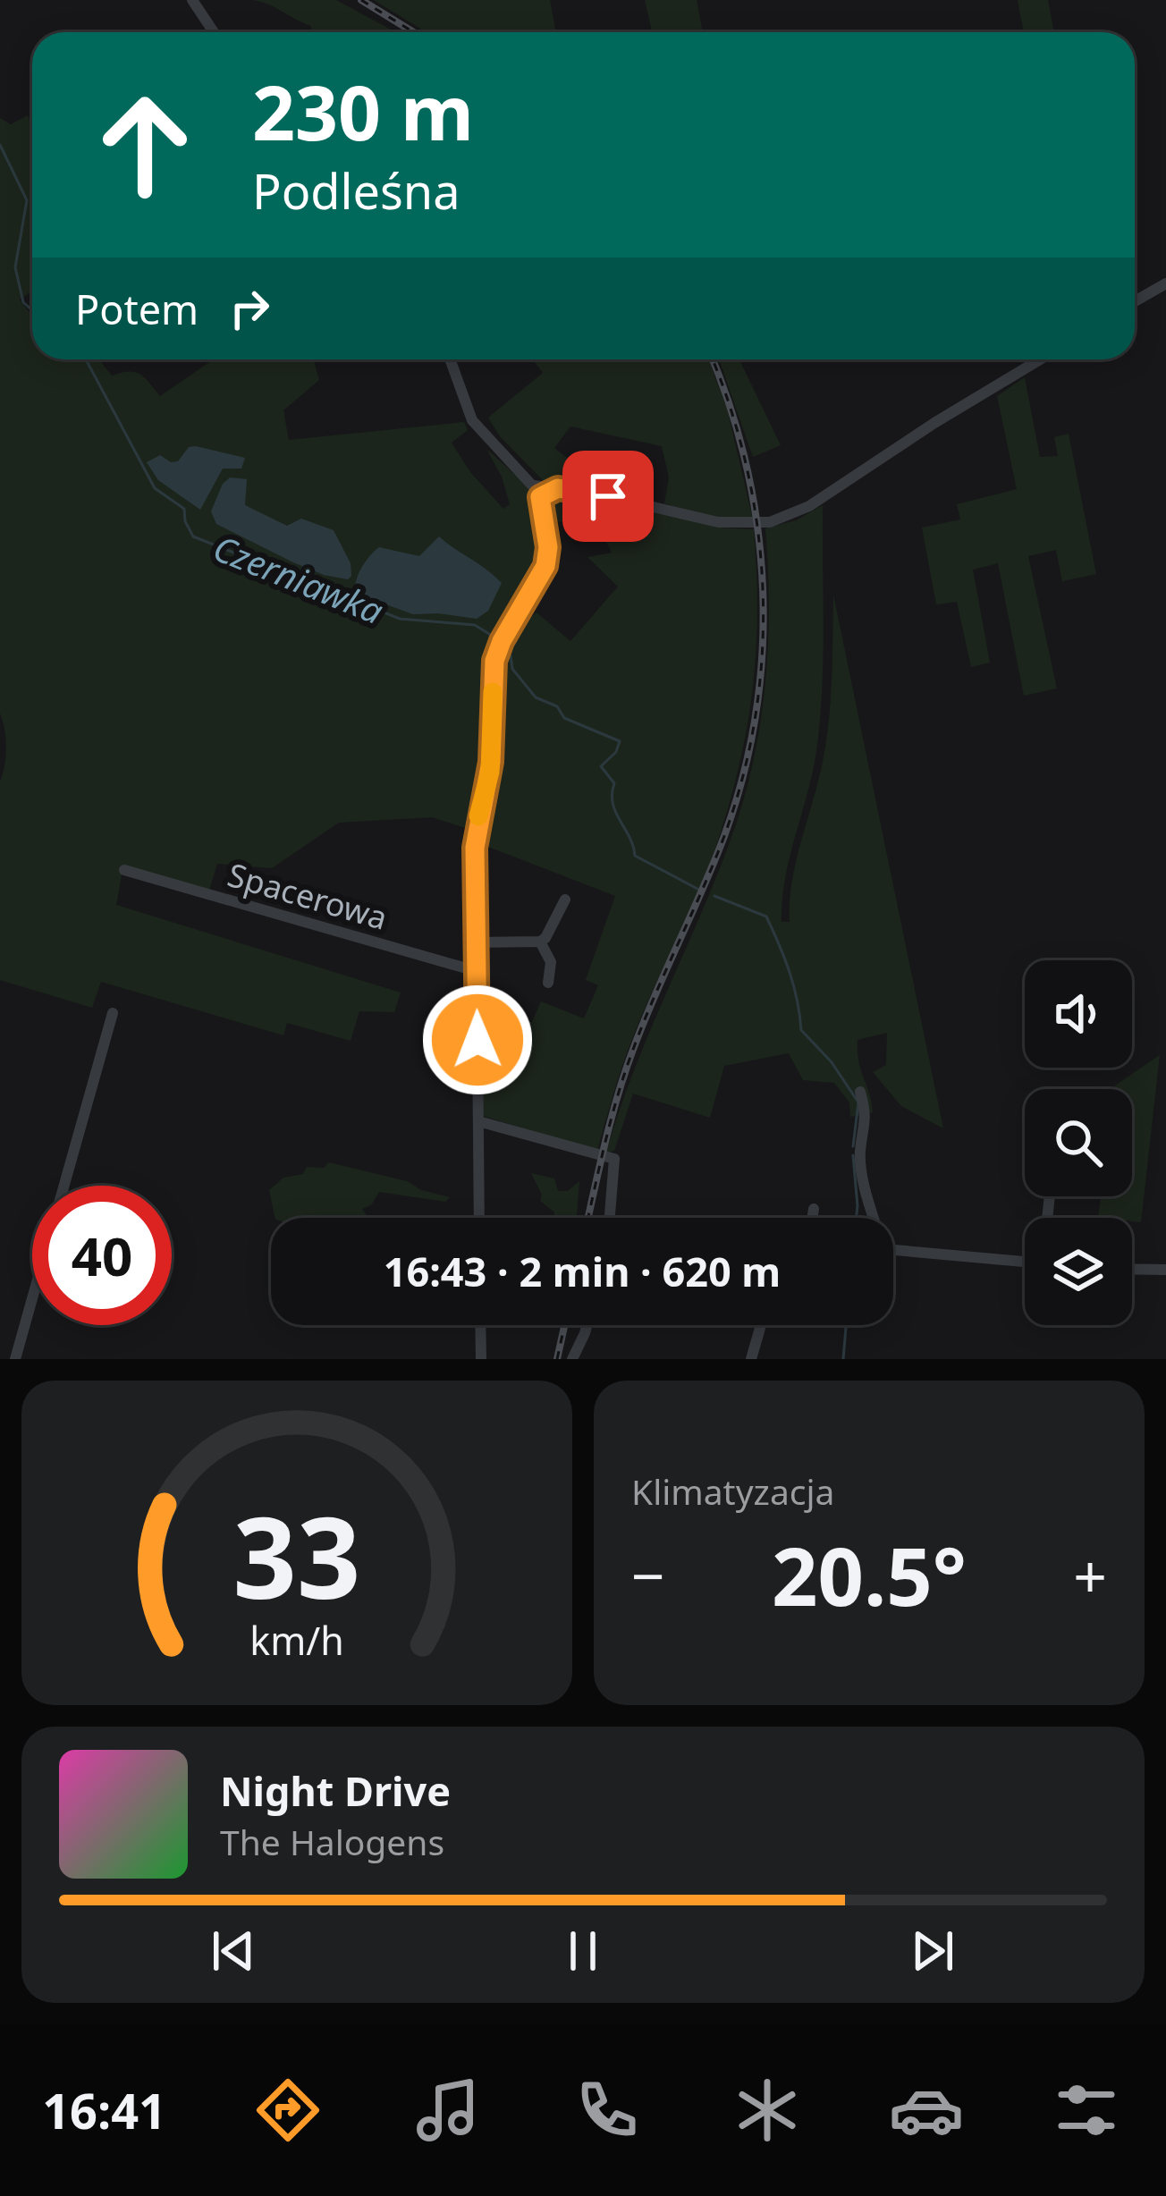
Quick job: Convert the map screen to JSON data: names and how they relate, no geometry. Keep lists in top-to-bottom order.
{
  "streets": {
    "street": ["Spacerowa"]
  },
  "water": ["Czerniawka"],
  "page": {
    "turn": ["230 m", "Podleśna"],
    "then": "Potem",
    "limit": "40",
    "trip": "16:43 · 2 min · 620 m",
    "tile": "Klimatyzacja",
    "heat": ["−", "20.5°", "+"],
    "song": ["Night Drive", "The Halogens"],
    "tabs": "16:41",
    "gauge": ["33", "km/h"]
  }
}
